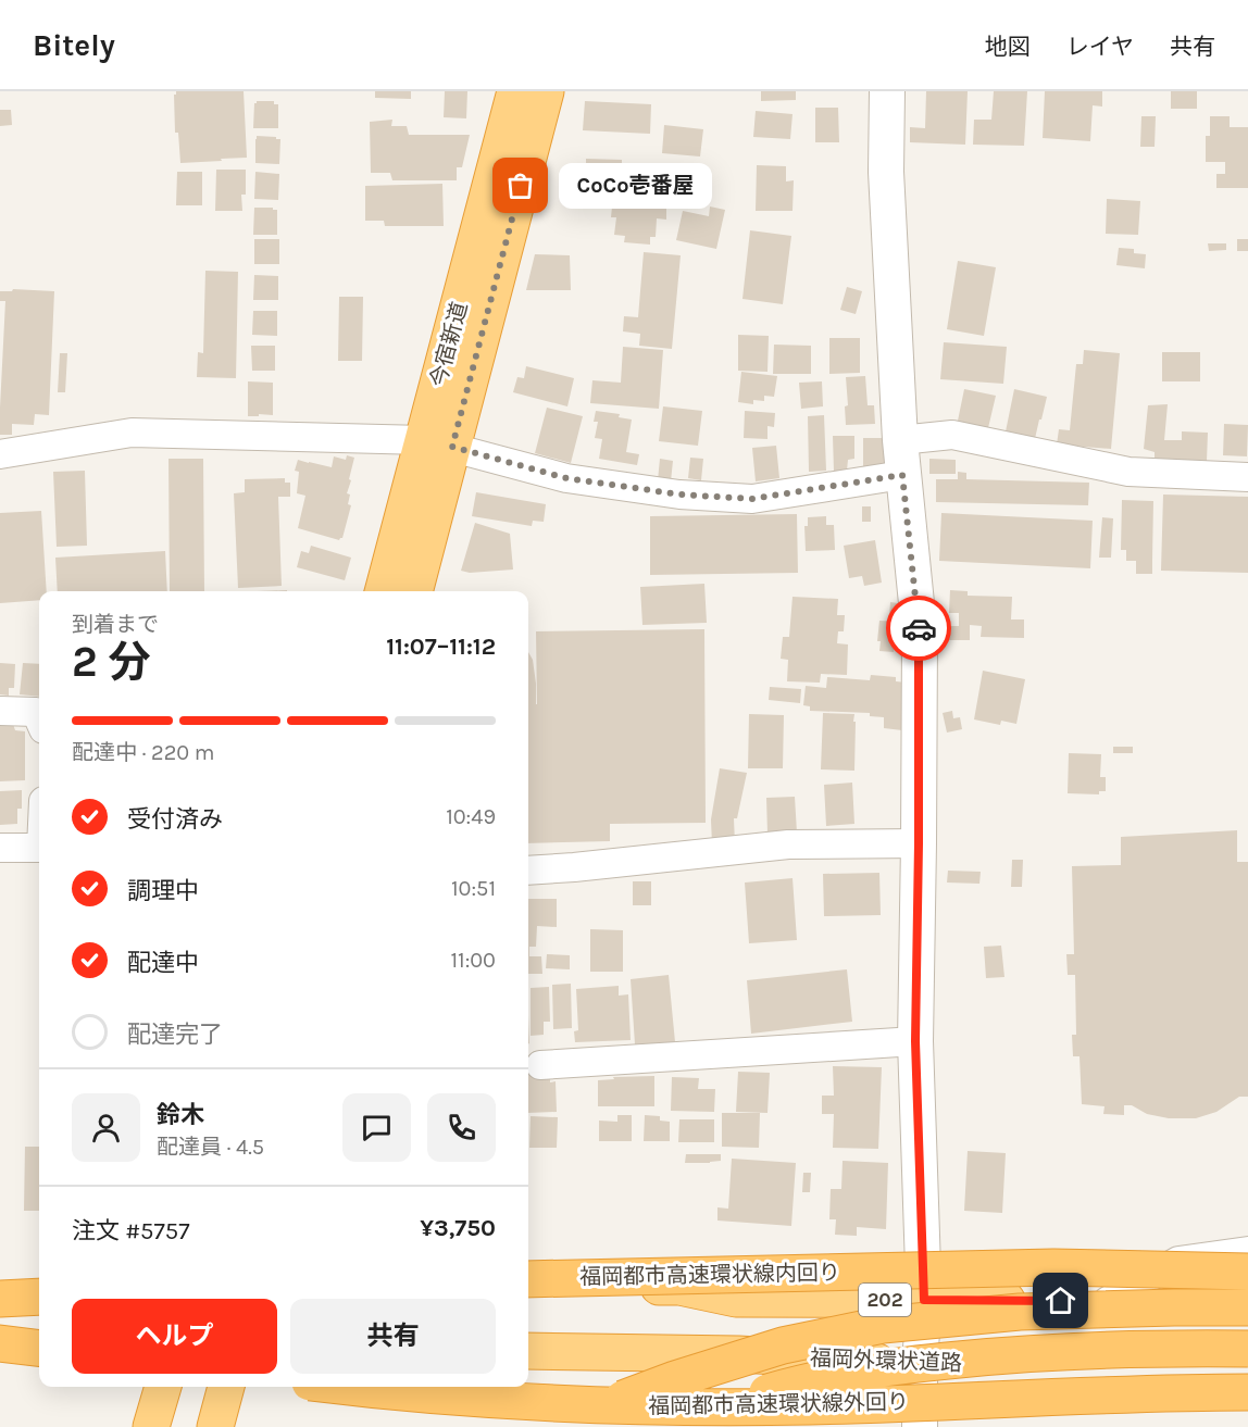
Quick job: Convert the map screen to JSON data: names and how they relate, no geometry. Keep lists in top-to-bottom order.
{
  "streets": {
    "highway": [
      "今宿新道",
      "福岡都市高速環状線内回り",
      "202",
      "福岡外環状道路",
      "福岡都市高速環状線外回り"
    ]
  },
  "places": ["CoCo壱番屋"],
  "page": {
    "header": "Bitely",
    "nav": ["地図", "レイヤ", "共有"],
    "bubble": "CoCo壱番屋",
    "heading": ["2 分", "到着まで", "11:07–11:12"],
    "panel": [
      "鈴木",
      "配達員 · 4.5",
      "注文 #5757",
      "¥3,750"
    ],
    "bar": "配達中 · 220 m",
    "list": [
      ["受付済み", "10:49"],
      ["調理中", "10:51"],
      ["配達中", "11:00"],
      "配達完了"
    ],
    "buttons": ["ヘルプ", "共有"]
  }
}
